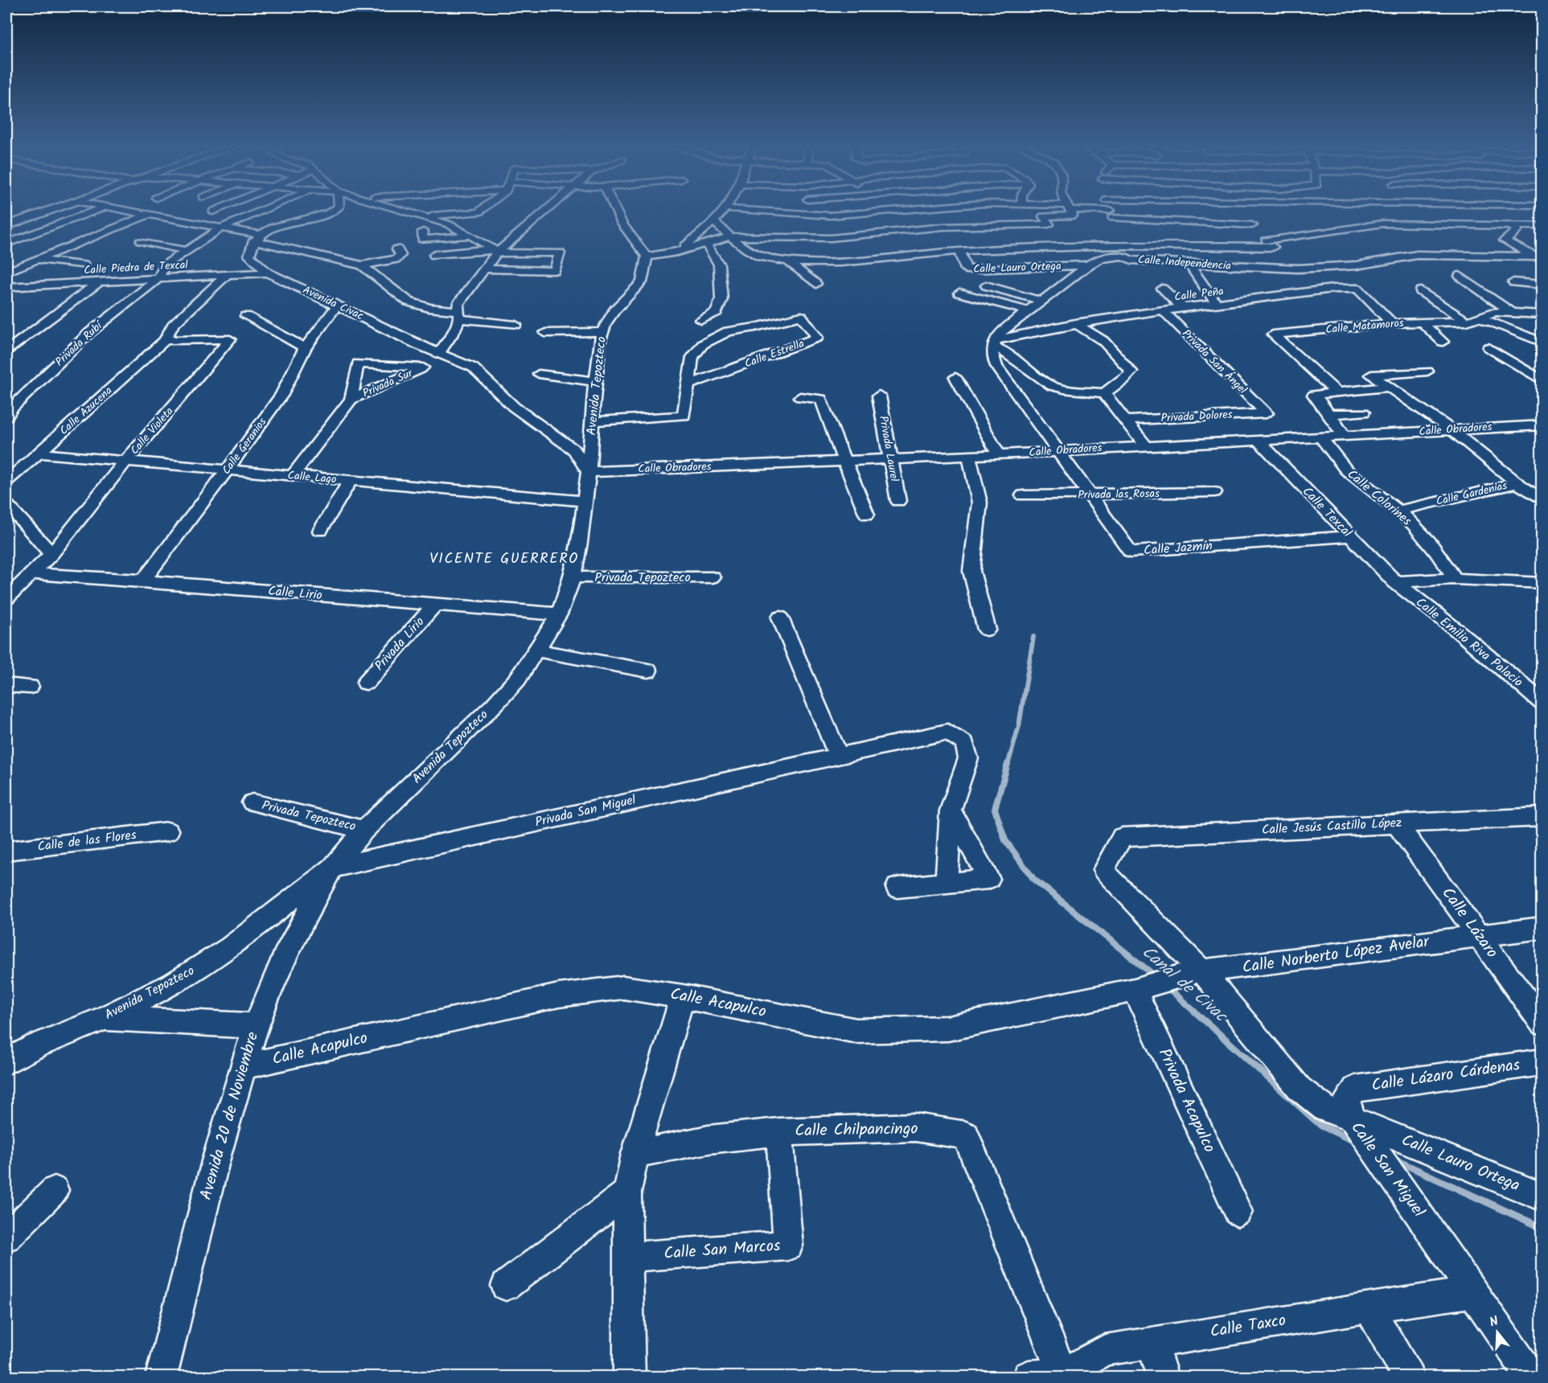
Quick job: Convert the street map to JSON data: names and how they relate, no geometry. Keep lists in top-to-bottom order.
{
  "streets": {
    "street": [
      "Calle Independencia",
      "Calle Piedra de Texcal",
      "Calle Lauro Ortega",
      "Calle Peña",
      "Avenida Civac",
      "Calle Matamoros",
      "Privada Rubí",
      "Calle Estrella",
      "Privada San Ángel",
      "Privada Sur",
      "Avenida Tepozteco",
      "Calle Azucena",
      "Privada Dolores",
      "Calle Obradores",
      "Calle Violeta",
      "Calle Geranios",
      "Privada Laurel",
      "Calle Lago",
      "Calle Gardenias",
      "Privada las Rosas",
      "Calle Colorines",
      "Calle Texcal",
      "Calle Jazmín",
      "Privada Tepozteco",
      "Calle Lirio",
      "Calle Emilio Riva Palacio",
      "Privada Lirio",
      "Privada San Miguel",
      "Calle Jesús Castillo López",
      "Calle de las Flores",
      "Calle Lázaro",
      "Calle Norberto López Avelar",
      "Calle Acapulco",
      "Calle Lázaro Cárdenas",
      "Privada Acapulco",
      "Avenida 20 de Noviembre",
      "Calle Chilpancingo",
      "Calle San Miguel",
      "Calle San Marcos",
      "Calle Taxco"
    ]
  },
  "crossings": [
    ["Calle Independencia", "Calle Lauro Ortega"],
    ["Calle Independencia", "Calle Peña"],
    ["Calle Piedra de Texcal", "Avenida Civac"],
    ["Calle Piedra de Texcal", "Privada Rubí"],
    ["Calle Piedra de Texcal", "Calle Azucena"],
    ["Calle Lauro Ortega", "Calle Lázaro Cárdenas"],
    ["Calle Lauro Ortega", "Calle San Miguel"],
    ["Calle Peña", "Calle Matamoros"],
    ["Calle Peña", "Privada San Ángel"],
    ["Avenida Civac", "Privada Sur"],
    ["Avenida Civac", "Avenida Tepozteco"],
    ["Avenida Civac", "Calle Obradores"],
    ["Avenida Civac", "Calle Geranios"],
    ["Privada San Ángel", "Privada Dolores"],
    ["Avenida Tepozteco", "Calle Obradores"],
    ["Avenida Tepozteco", "Calle Lago"],
    ["Avenida Tepozteco", "Privada Tepozteco"],
    ["Avenida Tepozteco", "Calle Lirio"],
    ["Avenida Tepozteco", "Privada San Miguel"],
    ["Avenida Tepozteco", "Avenida 20 de Noviembre"],
    ["Calle Azucena", "Calle Violeta"],
    ["Calle Azucena", "Calle Lago"],
    ["Calle Obradores", "Privada Laurel"],
    ["Calle Obradores", "Calle Gardenias"],
    ["Calle Obradores", "Calle Colorines"],
    ["Calle Obradores", "Calle Texcal"],
    ["Calle Obradores", "Calle Jazmín"],
    ["Calle Violeta", "Calle Lago"],
    ["Calle Violeta", "Calle Lirio"],
    ["Calle Geranios", "Calle Lago"],
    ["Calle Geranios", "Calle Lirio"],
    ["Calle Gardenias", "Calle Colorines"],
    ["Privada las Rosas", "Calle Jazmín"],
    ["Calle Texcal", "Calle Jazmín"],
    ["Calle Texcal", "Calle Emilio Riva Palacio"],
    ["Calle Lirio", "Privada Lirio"],
    ["Privada San Miguel", "Avenida 20 de Noviembre"],
    ["Calle Jesús Castillo López", "Calle Lázaro"],
    ["Calle Jesús Castillo López", "Calle San Miguel"],
    ["Calle Lázaro", "Calle Norberto López Avelar"],
    ["Calle Norberto López Avelar", "Calle Acapulco"],
    ["Calle Norberto López Avelar", "Calle San Miguel"],
    ["Calle Acapulco", "Privada Acapulco"],
    ["Calle Acapulco", "Avenida 20 de Noviembre"],
    ["Calle Acapulco", "Calle San Miguel"],
    ["Calle Lázaro Cárdenas", "Calle San Miguel"],
    ["Calle Chilpancingo", "Calle San Marcos"],
    ["Calle Chilpancingo", "Calle Taxco"],
    ["Calle San Miguel", "Calle Taxco"]
  ],
  "districts": ["VICENTE GUERRERO"],
  "water": ["Canal de Civac"],
  "north": "top"
}
